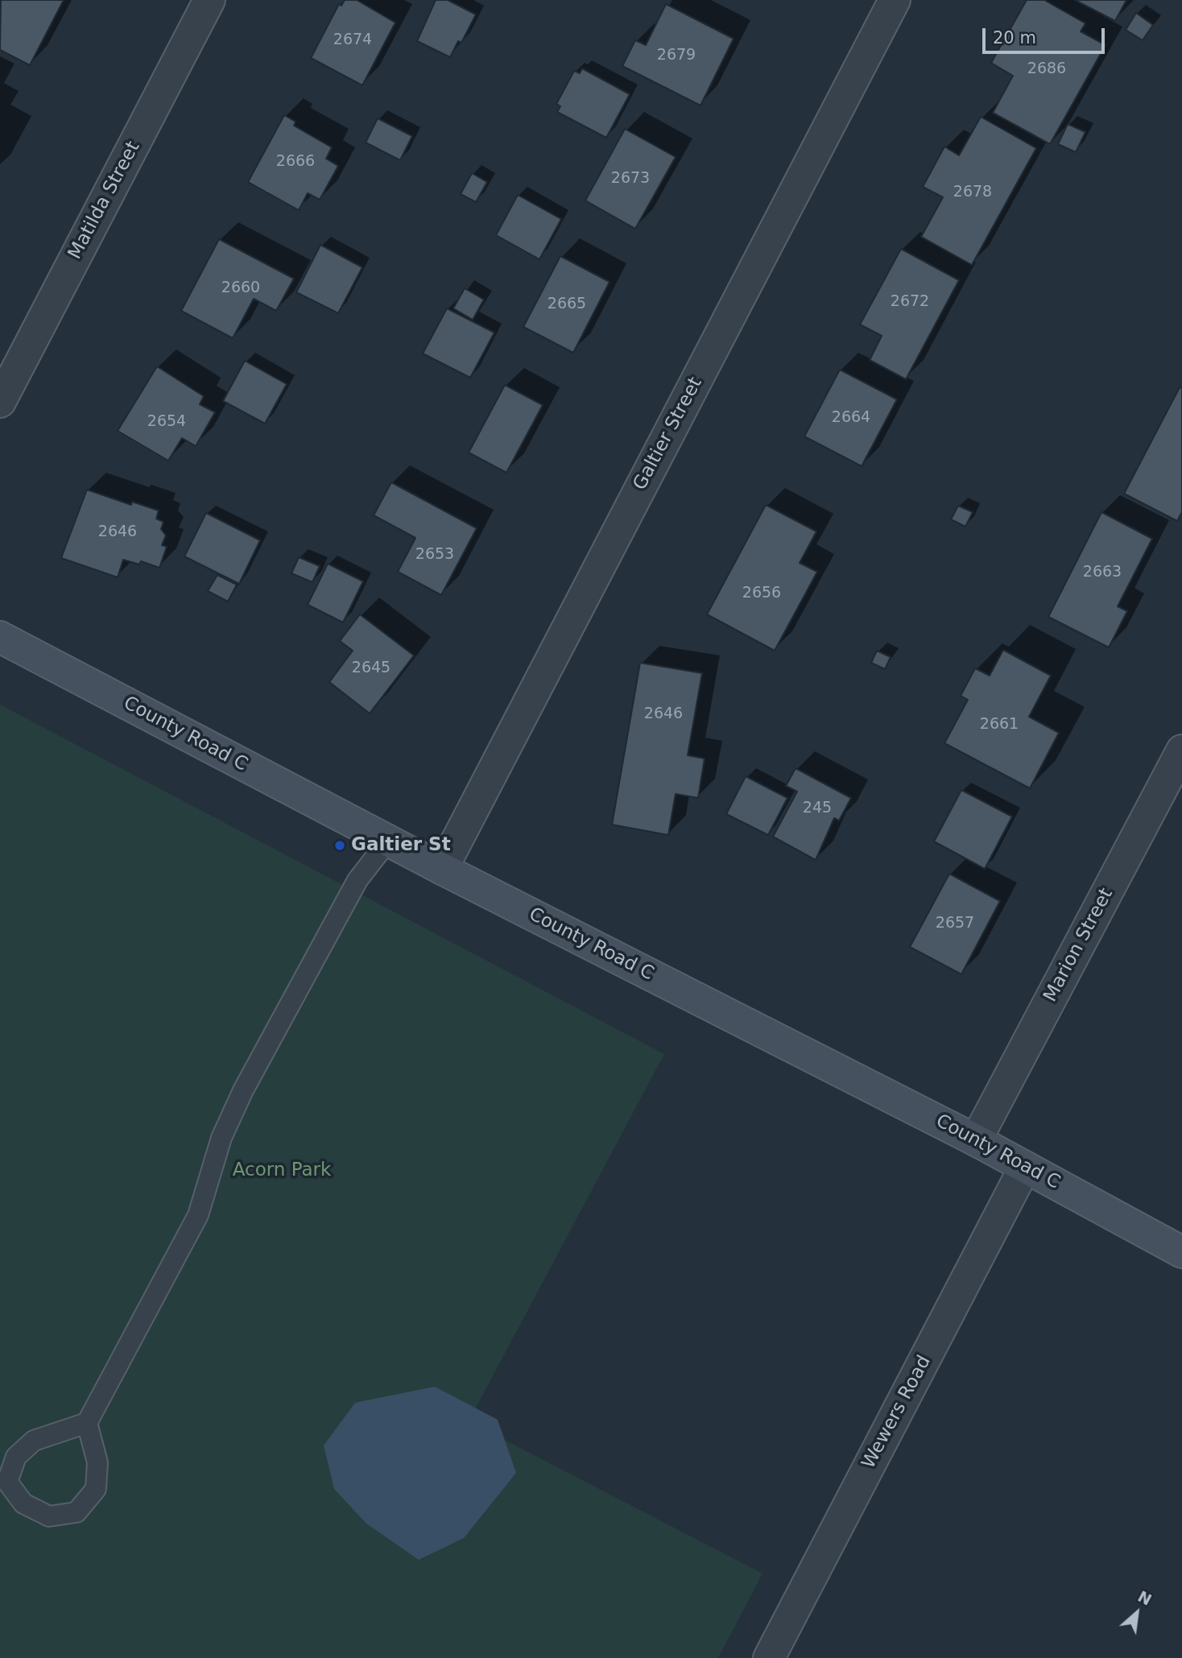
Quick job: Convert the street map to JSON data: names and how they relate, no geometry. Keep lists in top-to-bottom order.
{
  "streets": {
    "main road": ["County Road C"],
    "street": [
      "Matilda Street",
      "Galtier Street",
      "Marion Street",
      "Wewers Road"
    ]
  },
  "crossings": [
    ["Galtier Street", "County Road C"],
    ["County Road C", "Marion Street"],
    ["County Road C", "Wewers Road"]
  ],
  "parks": ["Acorn Park"],
  "places": ["Galtier St"],
  "house_numbers": [
    "2674",
    "2679",
    "2686",
    "2666",
    "2673",
    "2678",
    "2660",
    "2672",
    "2665",
    "2664",
    "2654",
    "2646",
    "2653",
    "2663",
    "2656",
    "2645",
    "2646",
    "2661",
    "245",
    "2657"
  ],
  "scale_bar": "20 m",
  "north": "top right"
}
